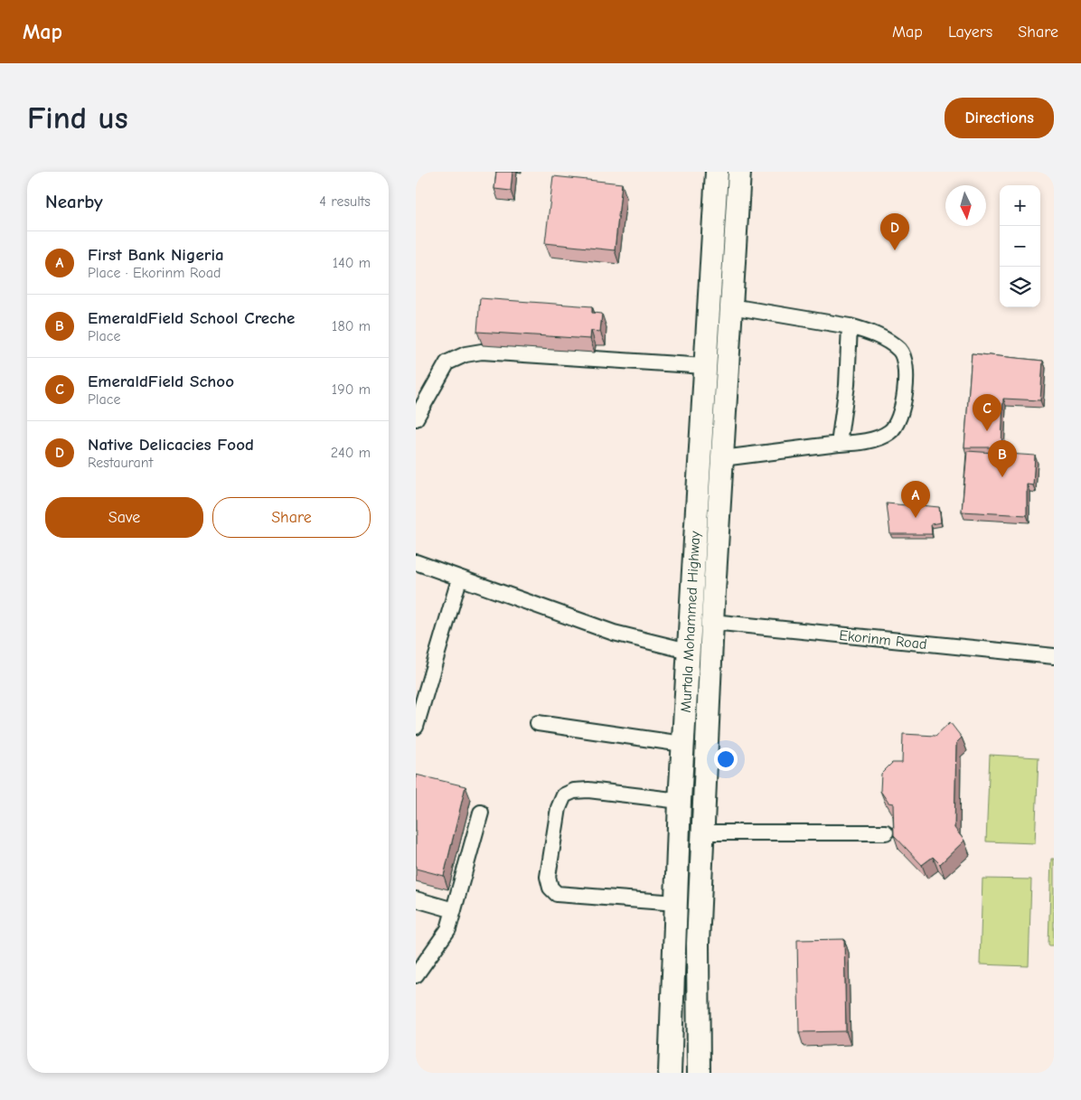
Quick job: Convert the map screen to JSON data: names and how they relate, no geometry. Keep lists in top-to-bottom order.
{
  "streets": {
    "highway": ["Murtala Mohammed Highway"],
    "street": ["Ekorinm Road"]
  },
  "crossings": [
    ["Murtala Mohammed Highway", "Ekorinm Road"]
  ],
  "north": "bottom",
  "page": {
    "header": "Map",
    "nav": ["Map", "Layers", "Share"],
    "buttons": [
      "Directions",
      ["Save", "Share"]
    ],
    "title": "Find us",
    "heading": ["Nearby", "4 results"],
    "map_buttons": ["+", "−"],
    "pins": [
      "D",
      "C",
      "B",
      "A"
    ],
    "list": [
      {
        "mark": "A",
        "name": "First Bank Nigeria",
        "note": "Place · Ekorinm Road",
        "value": "140 m"
      },
      {
        "mark": "B",
        "name": "EmeraldField School Creche",
        "note": "Place",
        "value": "180 m"
      },
      {
        "mark": "C",
        "name": "EmeraldField Schoo",
        "note": "Place",
        "value": "190 m"
      },
      {
        "mark": "D",
        "name": "Native Delicacies Food",
        "note": "Restaurant",
        "value": "240 m"
      }
    ]
  }
}
